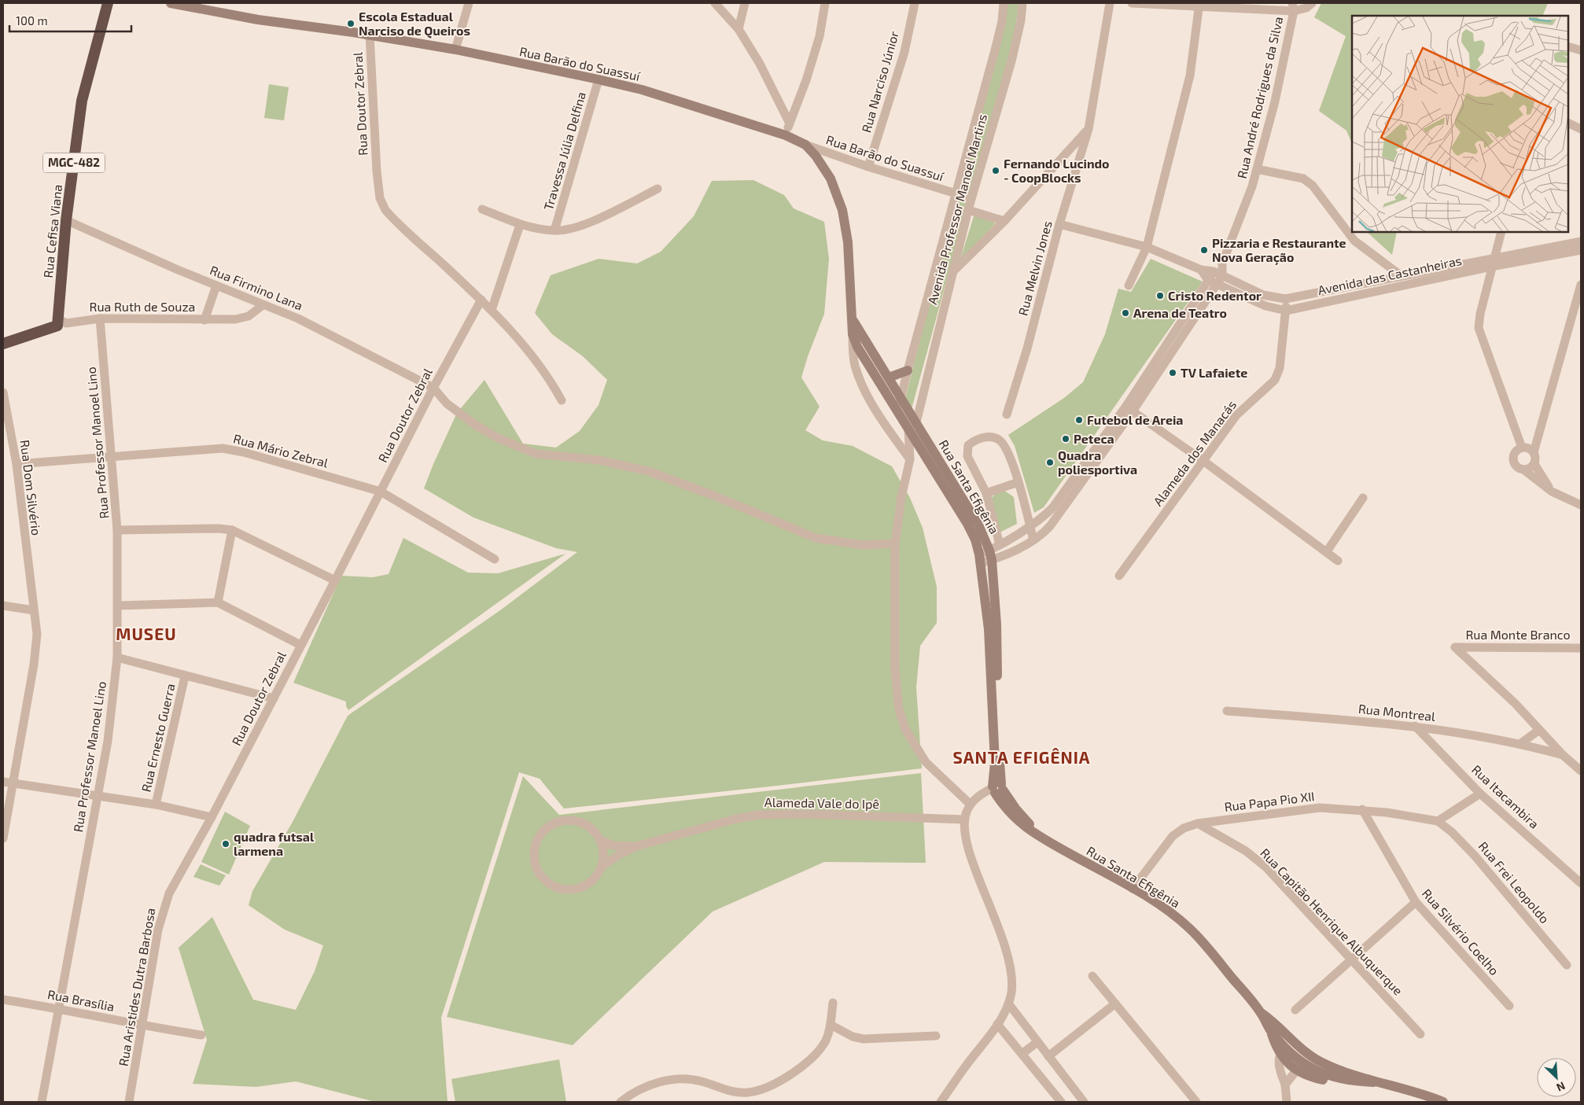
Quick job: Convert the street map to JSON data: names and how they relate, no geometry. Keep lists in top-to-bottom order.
{
  "streets": {
    "highway": ["MGC-482", "Rua Cefisa Viana", "Rua Ruth de Souza"],
    "main road": ["Rua Barão do Suassuí", "Rua Santa Efigênia"],
    "street": [
      "Rua Narciso Júnior",
      "Rua André Rodrigues da Silva",
      "Rua Doutor Zebral",
      "Travessa Júlia Delfina",
      "Avenida Professor Manoel Martins",
      "Rua Melvin Jones",
      "Avenida das Castanheiras",
      "Rua Firmino Lana",
      "Rua Professor Manoel Lino",
      "Rua Mário Zebral",
      "Alameda dos Manacás",
      "Rua Dom Silvério",
      "Rua Monte Branco",
      "Rua Montreal",
      "Rua Ernesto Guerra",
      "Rua Itacambira",
      "Rua Papa Pio XII",
      "Alameda Vale do Ipê",
      "Rua Frei Leopoldo",
      "Rua Capitão Henrique Albuquerque",
      "Rua Silvério Coelho",
      "Rua Aristides Dutra Barbosa",
      "Rua Brasília"
    ]
  },
  "crossings": [
    ["Rua Barão do Suassuí", "Rua Narciso Júnior"],
    ["Rua Barão do Suassuí", "Rua Doutor Zebral"],
    ["Rua Barão do Suassuí", "Travessa Júlia Delfina"],
    ["Rua Barão do Suassuí", "Avenida Professor Manoel Martins"],
    ["Rua Barão do Suassuí", "Rua Santa Efigênia"],
    ["Rua André Rodrigues da Silva", "Avenida das Castanheiras"],
    ["Rua André Rodrigues da Silva", "Rua Santa Efigênia"],
    ["Rua Doutor Zebral", "Rua Firmino Lana"],
    ["Rua Doutor Zebral", "Rua Mário Zebral"],
    ["Rua Doutor Zebral", "Rua Aristides Dutra Barbosa"],
    ["Avenida Professor Manoel Martins", "Rua Santa Efigênia"],
    ["Rua Cefisa Viana", "Rua Firmino Lana"],
    ["Rua Cefisa Viana", "Rua Ruth de Souza"],
    ["Avenida das Castanheiras", "Alameda dos Manacás"],
    ["Rua Firmino Lana", "Rua Ruth de Souza"],
    ["Rua Ruth de Souza", "Rua Professor Manoel Lino"],
    ["Rua Professor Manoel Lino", "Rua Mário Zebral"],
    ["Rua Professor Manoel Lino", "Rua Brasília"],
    ["Rua Mário Zebral", "Rua Dom Silvério"],
    ["Rua Santa Efigênia", "Rua Papa Pio XII"],
    ["Rua Montreal", "Rua Itacambira"],
    ["Rua Papa Pio XII", "Rua Frei Leopoldo"],
    ["Rua Papa Pio XII", "Rua Capitão Henrique Albuquerque"],
    ["Rua Papa Pio XII", "Rua Silvério Coelho"],
    ["Rua Aristides Dutra Barbosa", "Rua Brasília"]
  ],
  "districts": ["MUSEU", "SANTA EFIGÊNIA"],
  "places": [
    "Escola Estadual Narciso de Queiros",
    "Fernando Lucindo - CoopBlocks",
    "Pizzaria e Restaurante Nova Geração",
    "Cristo Redentor",
    "Arena de Teatro",
    "TV Lafaiete",
    "Futebol de Areia",
    "Peteca",
    "Quadra poliesportiva",
    "quadra futsal larmena"
  ],
  "scale_bar": "100 m",
  "north": "bottom right"
}
